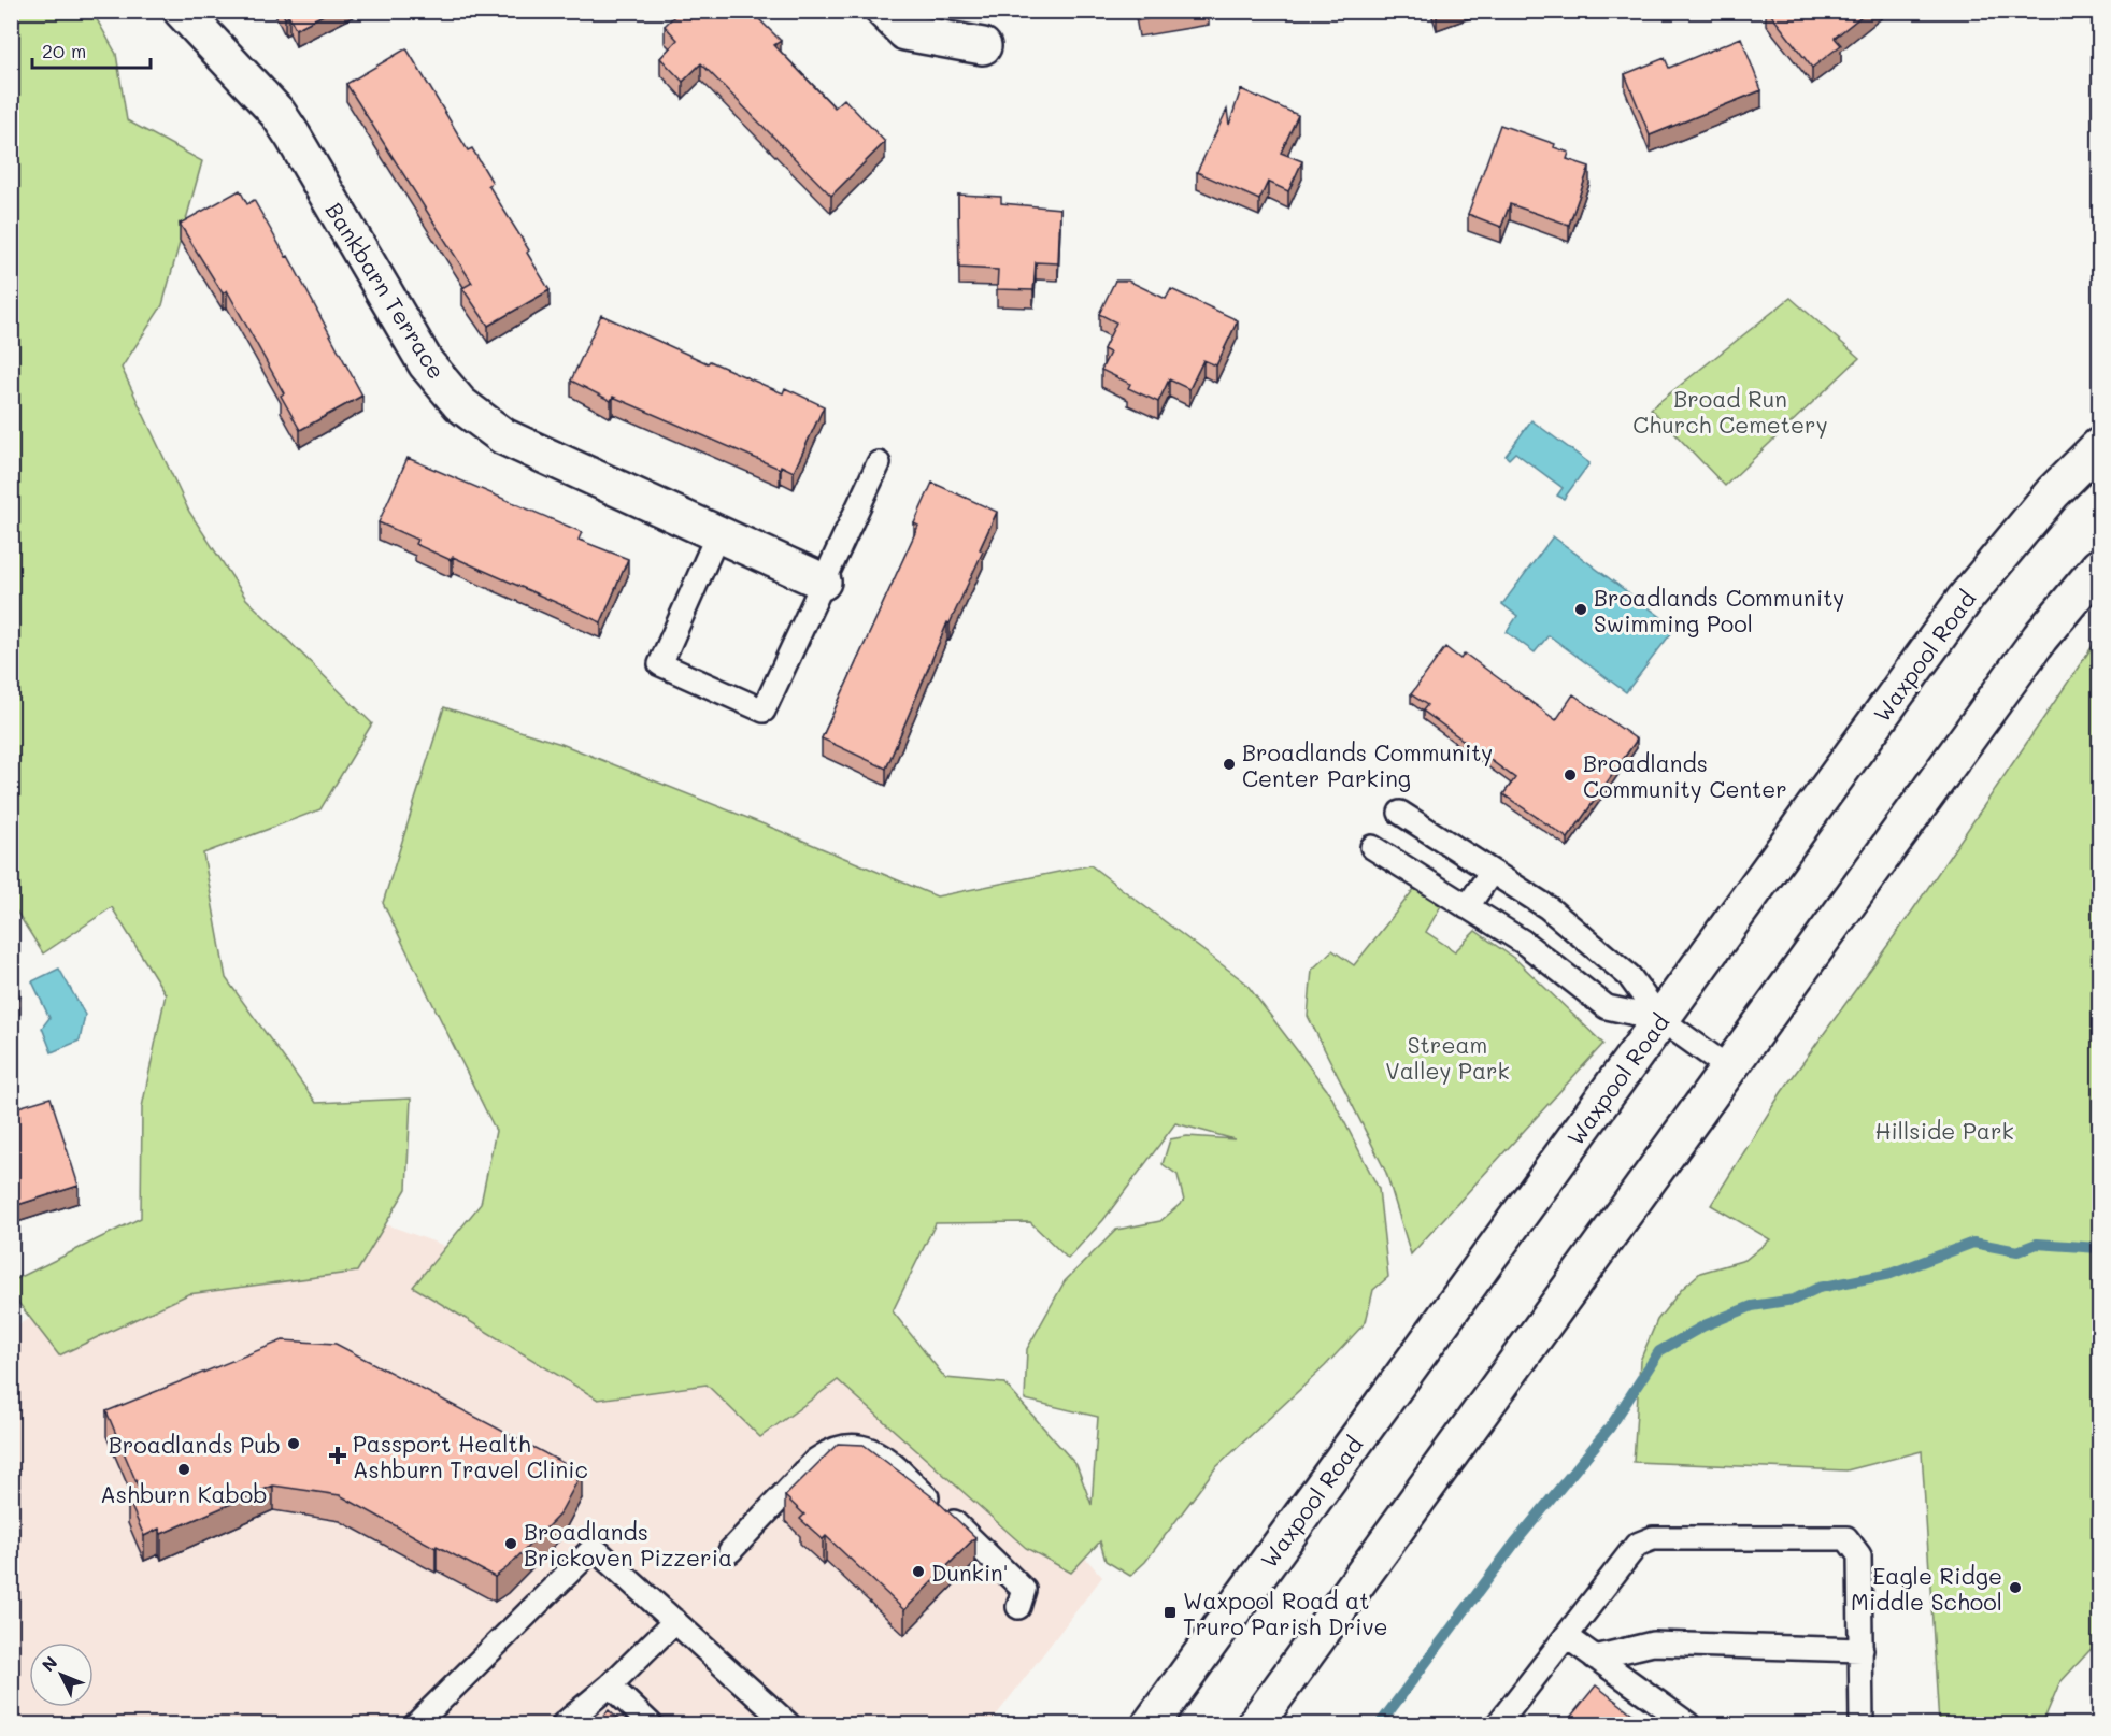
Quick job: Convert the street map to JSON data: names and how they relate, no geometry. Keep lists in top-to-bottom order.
{
  "streets": {
    "street": ["Bankbarn Terrace", "Waxpool Road"]
  },
  "parks": ["Broad Run Church Cemetery", "Stream Valley Park", "Hillside Park"],
  "places": {
    "other": [
      "Broadlands Community Swimming Pool",
      "Broadlands Community Center Parking",
      "Broadlands Community Center",
      "Broadlands Pub",
      "Ashburn Kabob",
      "Broadlands Brickoven Pizzeria",
      "Dunkin'",
      "Eagle Ridge Middle School"
    ],
    "health": ["Passport Health Ashburn Travel Clinic"],
    "transit": ["Waxpool Road at Truro Parish Drive"]
  },
  "scale_bar": "20 m",
  "north": "top left"
}
